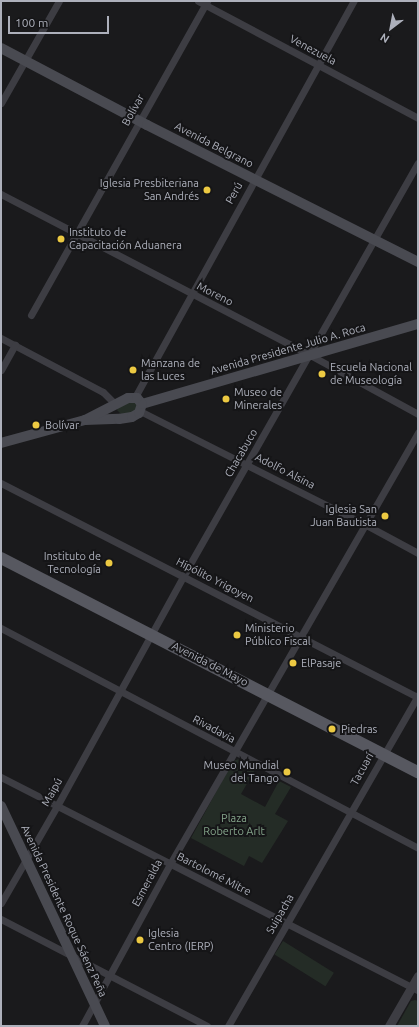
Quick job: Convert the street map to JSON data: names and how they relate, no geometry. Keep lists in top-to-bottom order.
{
  "streets": {
    "main road": [
      "Avenida Belgrano",
      "Avenida Presidente Julio A. Roca",
      "Avenida de Mayo",
      "Avenida Presidente Roque Sáenz Peña"
    ],
    "street": [
      "Venezuela",
      "Bolívar",
      "Perú",
      "Moreno",
      "Chacabuco",
      "Adolfo Alsina",
      "Hipólito Yrigoyen",
      "Rivadavia",
      "Tacuarí",
      "Maipú",
      "Bartolomé Mitre",
      "Esmeralda",
      "Suipacha"
    ]
  },
  "crossings": [
    ["Venezuela", "Bolívar"],
    ["Venezuela", "Perú"],
    ["Bolívar", "Avenida Belgrano"],
    ["Bolívar", "Moreno"],
    ["Avenida Belgrano", "Perú"],
    ["Avenida Belgrano", "Chacabuco"],
    ["Perú", "Moreno"],
    ["Perú", "Avenida Presidente Julio A. Roca"],
    ["Perú", "Adolfo Alsina"],
    ["Moreno", "Avenida Presidente Julio A. Roca"],
    ["Moreno", "Chacabuco"],
    ["Avenida Presidente Julio A. Roca", "Chacabuco"],
    ["Avenida Presidente Julio A. Roca", "Adolfo Alsina"],
    ["Chacabuco", "Adolfo Alsina"],
    ["Chacabuco", "Hipólito Yrigoyen"],
    ["Chacabuco", "Avenida de Mayo"],
    ["Chacabuco", "Rivadavia"],
    ["Chacabuco", "Maipú"],
    ["Hipólito Yrigoyen", "Tacuarí"],
    ["Avenida de Mayo", "Tacuarí"],
    ["Rivadavia", "Tacuarí"],
    ["Rivadavia", "Maipú"],
    ["Rivadavia", "Esmeralda"],
    ["Rivadavia", "Suipacha"],
    ["Tacuarí", "Suipacha"],
    ["Maipú", "Bartolomé Mitre"],
    ["Maipú", "Avenida Presidente Roque Sáenz Peña"],
    ["Bartolomé Mitre", "Esmeralda"],
    ["Bartolomé Mitre", "Suipacha"],
    ["Esmeralda", "Avenida Presidente Roque Sáenz Peña"]
  ],
  "parks": ["Plaza Roberto Arlt"],
  "places": [
    "Iglesia Presbiteriana San Andrés",
    "Instituto de Capacitación Aduanera",
    "Manzana de las Luces",
    "Escuela Nacional de Museología",
    "Museo de Minerales",
    "Bolívar",
    "Iglesia San Juan Bautista",
    "Instituto de Tecnología",
    "Ministerio Público Fiscal",
    "ElPasaje",
    "Piedras",
    "Museo Mundial del Tango",
    "Iglesia Centro (IERP)"
  ],
  "scale_bar": "100 m",
  "north": "bottom left"
}
